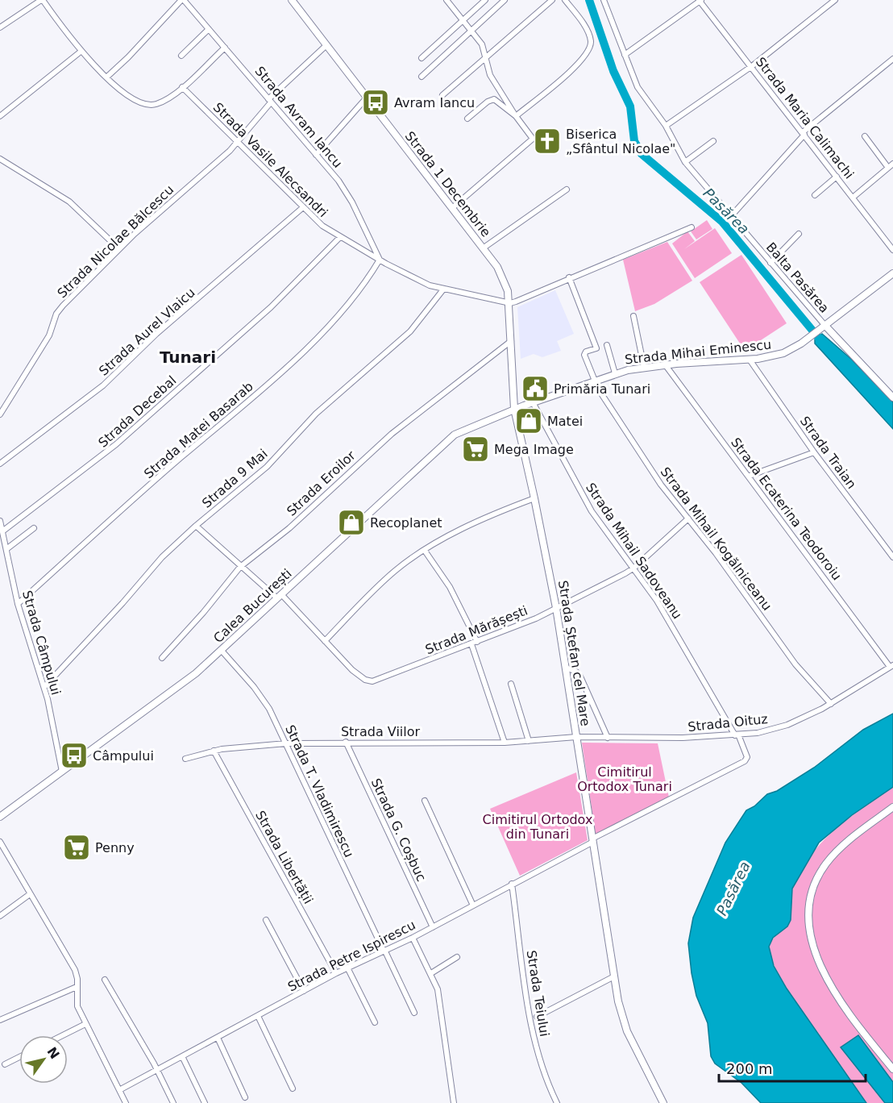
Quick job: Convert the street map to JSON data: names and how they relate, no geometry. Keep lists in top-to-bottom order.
{
  "streets": {
    "main road": [
      "Strada 1 Decembrie",
      "Strada Mihai Eminescu",
      "Calea București",
      "Strada Ștefan cel Mare"
    ],
    "street": [
      "Strada Avram Iancu",
      "Strada Maria Calimachi",
      "Strada Vasile Alecsandri",
      "Strada Nicolae Bălcescu",
      "Balta Pasărea",
      "Strada Aurel Vlaicu",
      "Strada Decebal",
      "Strada Matei Basarab",
      "Strada Traian",
      "Strada 9 Mai",
      "Strada Eroilor",
      "Strada Ecaterina Teodoroiu",
      "Strada Mihail Kogălniceanu",
      "Strada Mihail Sadoveanu",
      "Strada Mărășești",
      "Strada Câmpului",
      "Strada Oituz",
      "Strada Viilor",
      "Strada T. Vladimirescu",
      "Strada G. Coșbuc",
      "Strada Libertății",
      "Strada Petre Ispirescu",
      "Strada Teiului"
    ]
  },
  "crossings": [
    ["Strada Avram Iancu", "Strada Vasile Alecsandri"],
    ["Strada Avram Iancu", "Strada Nicolae Bălcescu"],
    ["Strada Avram Iancu", "Strada Matei Basarab"],
    ["Strada Vasile Alecsandri", "Strada 1 Decembrie"],
    ["Strada Vasile Alecsandri", "Strada Nicolae Bălcescu"],
    ["Strada Vasile Alecsandri", "Strada Aurel Vlaicu"],
    ["Strada Vasile Alecsandri", "Strada Decebal"],
    ["Strada Vasile Alecsandri", "Strada Matei Basarab"],
    ["Strada Vasile Alecsandri", "Strada 9 Mai"],
    ["Strada 1 Decembrie", "Strada Nicolae Bălcescu"],
    ["Strada 1 Decembrie", "Strada Mihai Eminescu"],
    ["Strada 1 Decembrie", "Strada Eroilor"],
    ["Strada 1 Decembrie", "Calea București"],
    ["Strada 1 Decembrie", "Strada Ștefan cel Mare"],
    ["Balta Pasărea", "Strada Mihai Eminescu"],
    ["Strada Mihai Eminescu", "Strada Traian"],
    ["Strada Mihai Eminescu", "Strada Ecaterina Teodoroiu"],
    ["Strada Mihai Eminescu", "Strada Mihail Kogălniceanu"],
    ["Strada Mihai Eminescu", "Strada Mihail Sadoveanu"],
    ["Strada Mihai Eminescu", "Calea București"],
    ["Strada Mihai Eminescu", "Strada Ștefan cel Mare"],
    ["Strada Decebal", "Strada Câmpului"],
    ["Strada Matei Basarab", "Strada Câmpului"],
    ["Strada 9 Mai", "Strada Mărășești"],
    ["Strada 9 Mai", "Strada Câmpului"],
    ["Strada Eroilor", "Strada Mărășești"],
    ["Strada Ecaterina Teodoroiu", "Strada Oituz"],
    ["Strada Mihail Kogălniceanu", "Strada Mărășești"],
    ["Strada Mihail Kogălniceanu", "Strada Oituz"],
    ["Strada Mihail Sadoveanu", "Strada Mărășești"],
    ["Strada Mihail Sadoveanu", "Strada Ștefan cel Mare"],
    ["Strada Mihail Sadoveanu", "Strada Oituz"],
    ["Strada Mihail Sadoveanu", "Strada Petre Ispirescu"],
    ["Calea București", "Strada Mărășești"],
    ["Calea București", "Strada Câmpului"],
    ["Calea București", "Strada Ștefan cel Mare"],
    ["Calea București", "Strada T. Vladimirescu"],
    ["Strada Mărășești", "Strada Ștefan cel Mare"],
    ["Strada Ștefan cel Mare", "Strada Oituz"],
    ["Strada Ștefan cel Mare", "Strada Viilor"],
    ["Strada Ștefan cel Mare", "Strada Petre Ispirescu"],
    ["Strada Oituz", "Strada Viilor"],
    ["Strada Viilor", "Strada T. Vladimirescu"],
    ["Strada Viilor", "Strada G. Coșbuc"],
    ["Strada Viilor", "Strada Libertății"],
    ["Strada T. Vladimirescu", "Strada Petre Ispirescu"],
    ["Strada G. Coșbuc", "Strada Petre Ispirescu"],
    ["Strada Libertății", "Strada Petre Ispirescu"],
    ["Strada Petre Ispirescu", "Strada Teiului"]
  ],
  "districts": ["Tunari"],
  "water": ["Pasărea"],
  "parks": ["Cimitirul Ortodox Tunari", "Cimitirul Ortodox din Tunari"],
  "places": {
    "bus stop": ["Avram Iancu", "Câmpului"],
    "church": ["Biserica „Sfântul Nicolae\""],
    "public building": ["Primăria Tunari"],
    "shop": ["Matei", "Recoplanet"],
    "supermarket": ["Mega Image", "Penny"]
  },
  "scale_bar": "200 m",
  "north": "top right"
}
